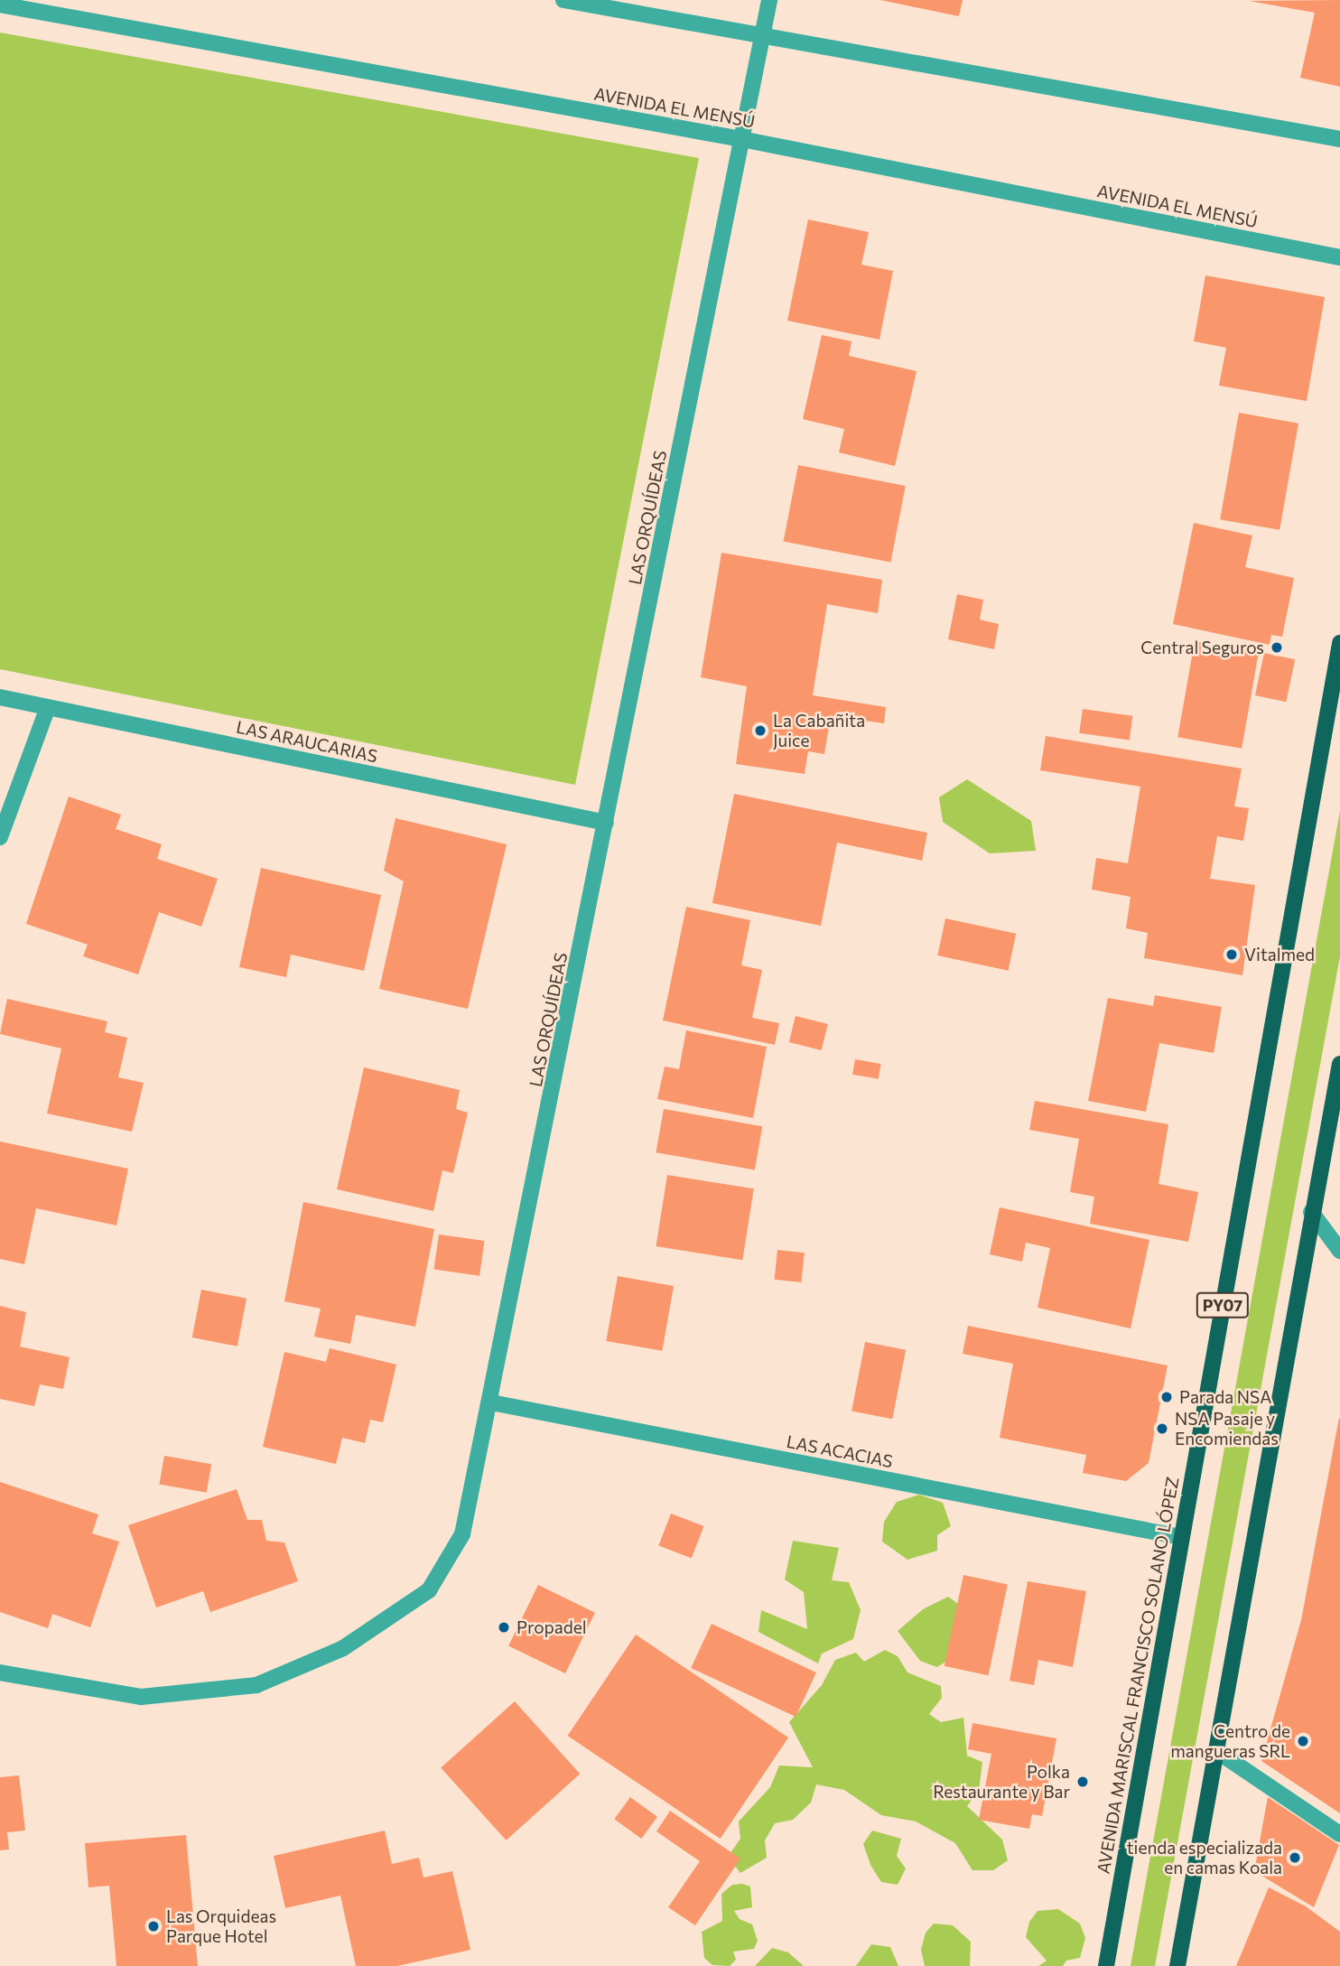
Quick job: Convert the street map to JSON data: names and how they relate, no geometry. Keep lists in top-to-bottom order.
{
  "streets": {
    "main road": ["PY07", "AVENIDA MARISCAL FRANCISCO SOLANO LÓPEZ"],
    "street": [
      "AVENIDA EL MENSÚ",
      "LAS ORQUÍDEAS",
      "LAS ARAUCARIAS",
      "LAS ACACIAS"
    ]
  },
  "crossings": [
    ["AVENIDA EL MENSÚ", "LAS ORQUÍDEAS"],
    ["LAS ORQUÍDEAS", "LAS ARAUCARIAS"],
    ["LAS ORQUÍDEAS", "LAS ACACIAS"],
    ["LAS ACACIAS", "AVENIDA MARISCAL FRANCISCO SOLANO LÓPEZ"]
  ],
  "places": [
    "Central Seguros",
    "La Cabañita Juice",
    "Vitalmed",
    "Parada NSA",
    "NSA Pasaje y Encomiendas",
    "Propadel",
    "Centro de mangueras SRL",
    "Polka Restaurante y Bar",
    "tienda especializada en camas Koala",
    "Las Orquideas Parque Hotel"
  ]
}
